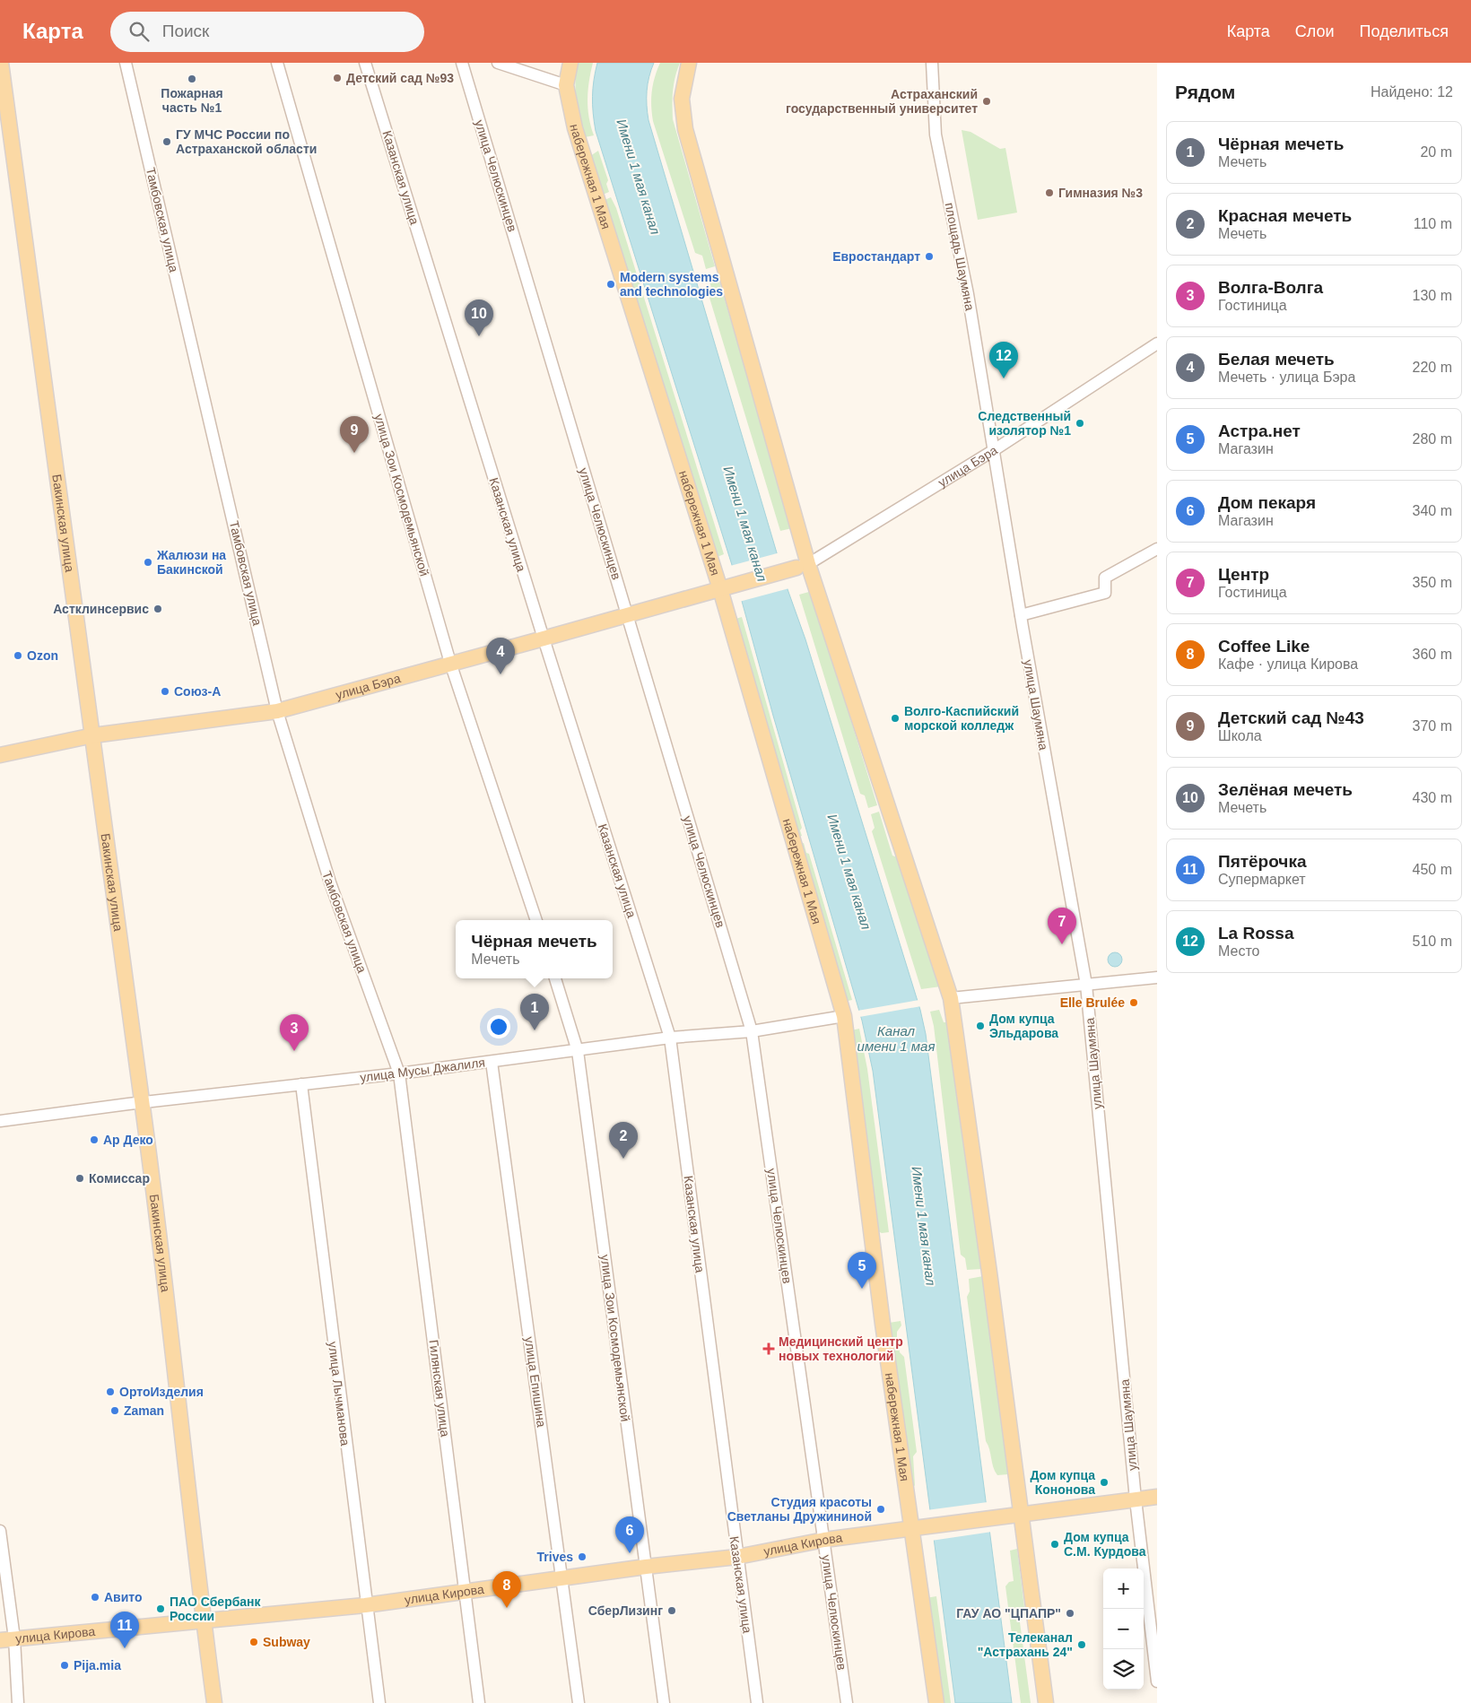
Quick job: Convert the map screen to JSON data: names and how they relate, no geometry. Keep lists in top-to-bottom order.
{
  "streets": {
    "main road": [
      "набережная 1 Мая",
      "улица Бэра",
      "Бакинская улица",
      "улица Кирова"
    ],
    "street": [
      "улица Челюскинцев",
      "Казанская улица",
      "Тамбовская улица",
      "площадь Шаумяна",
      "улица Зои Космодемьянской",
      "улица Шаумяна",
      "улица Мусы Джалиля",
      "улица Епишина",
      "Гилянская улица",
      "улица Лычманова"
    ]
  },
  "crossings": [
    ["улица Челюскинцев", "улица Бэра"],
    ["улица Челюскинцев", "улица Мусы Джалиля"],
    ["улица Челюскинцев", "улица Кирова"],
    ["набережная 1 Мая", "улица Бэра"],
    ["набережная 1 Мая", "улица Мусы Джалиля"],
    ["набережная 1 Мая", "улица Кирова"],
    ["Казанская улица", "улица Бэра"],
    ["Казанская улица", "улица Мусы Джалиля"],
    ["Казанская улица", "улица Кирова"],
    ["Тамбовская улица", "улица Бэра"],
    ["Тамбовская улица", "улица Мусы Джалиля"],
    ["Тамбовская улица", "Гилянская улица"],
    ["площадь Шаумяна", "улица Бэра"],
    ["площадь Шаумяна", "улица Шаумяна"],
    ["улица Бэра", "улица Зои Космодемьянской"],
    ["улица Бэра", "Бакинская улица"],
    ["улица Бэра", "улица Шаумяна"],
    ["улица Зои Космодемьянской", "улица Мусы Джалиля"],
    ["улица Зои Космодемьянской", "улица Кирова"],
    ["Бакинская улица", "улица Мусы Джалиля"],
    ["Бакинская улица", "улица Кирова"],
    ["улица Мусы Джалиля", "улица Епишина"],
    ["улица Мусы Джалиля", "Гилянская улица"],
    ["улица Мусы Джалиля", "улица Лычманова"],
    ["улица Епишина", "улица Кирова"],
    ["Гилянская улица", "улица Кирова"],
    ["улица Лычманова", "улица Кирова"]
  ],
  "water": ["Имени 1 мая канал", "Канал имени 1 мая"],
  "places": {
    "other": [
      "Детский сад №93",
      "Пожарная часть №1",
      "Астраханский государственный университет",
      "ГУ МЧС России по Астраханской области",
      "Гимназия №3",
      "Евроcтандарт",
      "Modern systems and technologies",
      "Следственный изолятор №1",
      "Жалюзи на Бакинской",
      "Астклинсервис",
      "Ozon",
      "Союз-А",
      "Волго-Каспийский морской колледж",
      "Elle Brulée",
      "Дом купца Эльдарова",
      "Ар Деко",
      "Комиссар",
      "ОртоИзделия",
      "Zaman",
      "Дом купца Кононова",
      "Студия красоты Светланы Дружининой",
      "Дом купца С.М. Курдова",
      "Trives",
      "Авито",
      "ПАО Сбербанк России",
      "СберЛизинг",
      "ГАУ АО \"ЦПАПР\"",
      "Subway",
      "Телеканал \"Астрахань 24\"",
      "Pija.mia"
    ],
    "health": ["Медицинский центр новых технологий"]
  },
  "page": {
    "header": "Карта",
    "search": "Поиск",
    "nav": ["Карта", "Слои", "Поделиться"],
    "heading": ["Рядом", "Найдено: 12"],
    "list": [
      {
        "mark": "1",
        "name": "Чёрная мечеть",
        "note": "Мечеть",
        "value": "20 m"
      },
      {
        "mark": "2",
        "name": "Красная мечеть",
        "note": "Мечеть",
        "value": "110 m"
      },
      {
        "mark": "3",
        "name": "Волга-Волга",
        "note": "Гостиница",
        "value": "130 m"
      },
      {
        "mark": "4",
        "name": "Белая мечеть",
        "note": "Мечеть · улица Бэра",
        "value": "220 m"
      },
      {
        "mark": "5",
        "name": "Астра.нет",
        "note": "Магазин",
        "value": "280 m"
      },
      {
        "mark": "6",
        "name": "Дом пекаря",
        "note": "Магазин",
        "value": "340 m"
      },
      {
        "mark": "7",
        "name": "Центр",
        "note": "Гостиница",
        "value": "350 m"
      },
      {
        "mark": "8",
        "name": "Coffee Like",
        "note": "Кафе · улица Кирова",
        "value": "360 m"
      },
      {
        "mark": "9",
        "name": "Детский сад №43",
        "note": "Школа",
        "value": "370 m"
      },
      {
        "mark": "10",
        "name": "Зелёная мечеть",
        "note": "Мечеть",
        "value": "430 m"
      },
      {
        "mark": "11",
        "name": "Пятёрочка",
        "note": "Супермаркет",
        "value": "450 m"
      },
      {
        "mark": "12",
        "name": "La Rossa",
        "note": "Место",
        "value": "510 m"
      }
    ],
    "pins": [
      "10",
      "12",
      "9",
      "4",
      "7",
      "1",
      "3",
      "2",
      "5",
      "6",
      "8",
      "11"
    ],
    "popup": ["Чёрная мечеть", "Мечеть"],
    "map_buttons": ["+", "−"]
  }
}
